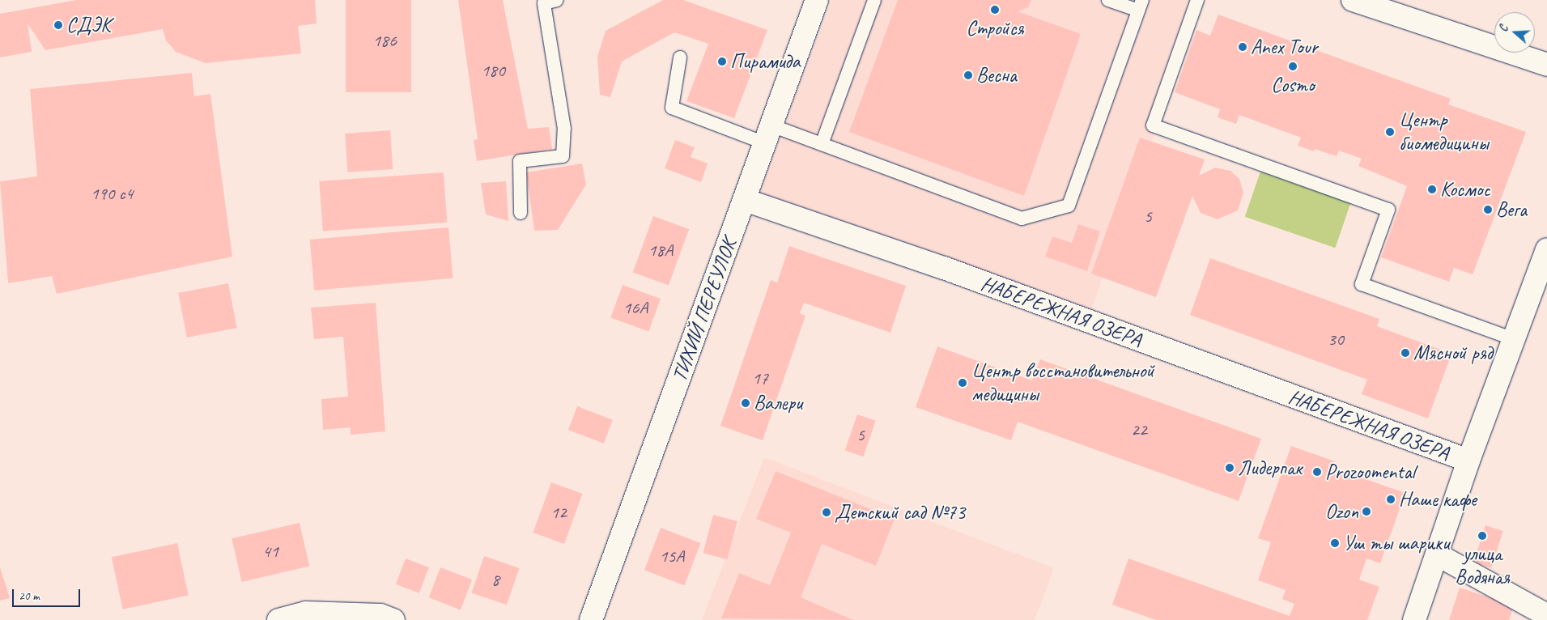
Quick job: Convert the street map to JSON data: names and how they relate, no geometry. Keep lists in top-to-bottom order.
{
  "streets": {
    "street": ["ТИХИЙ ПЕРЕУЛОК", "НАБЕРЕЖНАЯ ОЗЕРА"]
  },
  "crossings": [
    ["ТИХИЙ ПЕРЕУЛОК", "НАБЕРЕЖНАЯ ОЗЕРА"]
  ],
  "places": [
    "Стройся",
    "СДЭК",
    "Anex Tour",
    "Пирамида",
    "Cosmo",
    "Весна",
    "Центр биомедицины",
    "Космос",
    "Вега",
    "Мясной ряд",
    "Центр восстановительной медицины",
    "Валери",
    "Лидерпак",
    "Prozoomental",
    "Наше кафе",
    "Ozon",
    "Детский сад №73",
    "улица Водяная",
    "Уш ты шарики"
  ],
  "house_numbers": [
    "186",
    "180",
    "190 с4",
    "5",
    "18А",
    "16А",
    "30",
    "17",
    "22",
    "5",
    "12",
    "41",
    "15А",
    "8"
  ],
  "scale_bar": "20 m",
  "north": "left"
}
